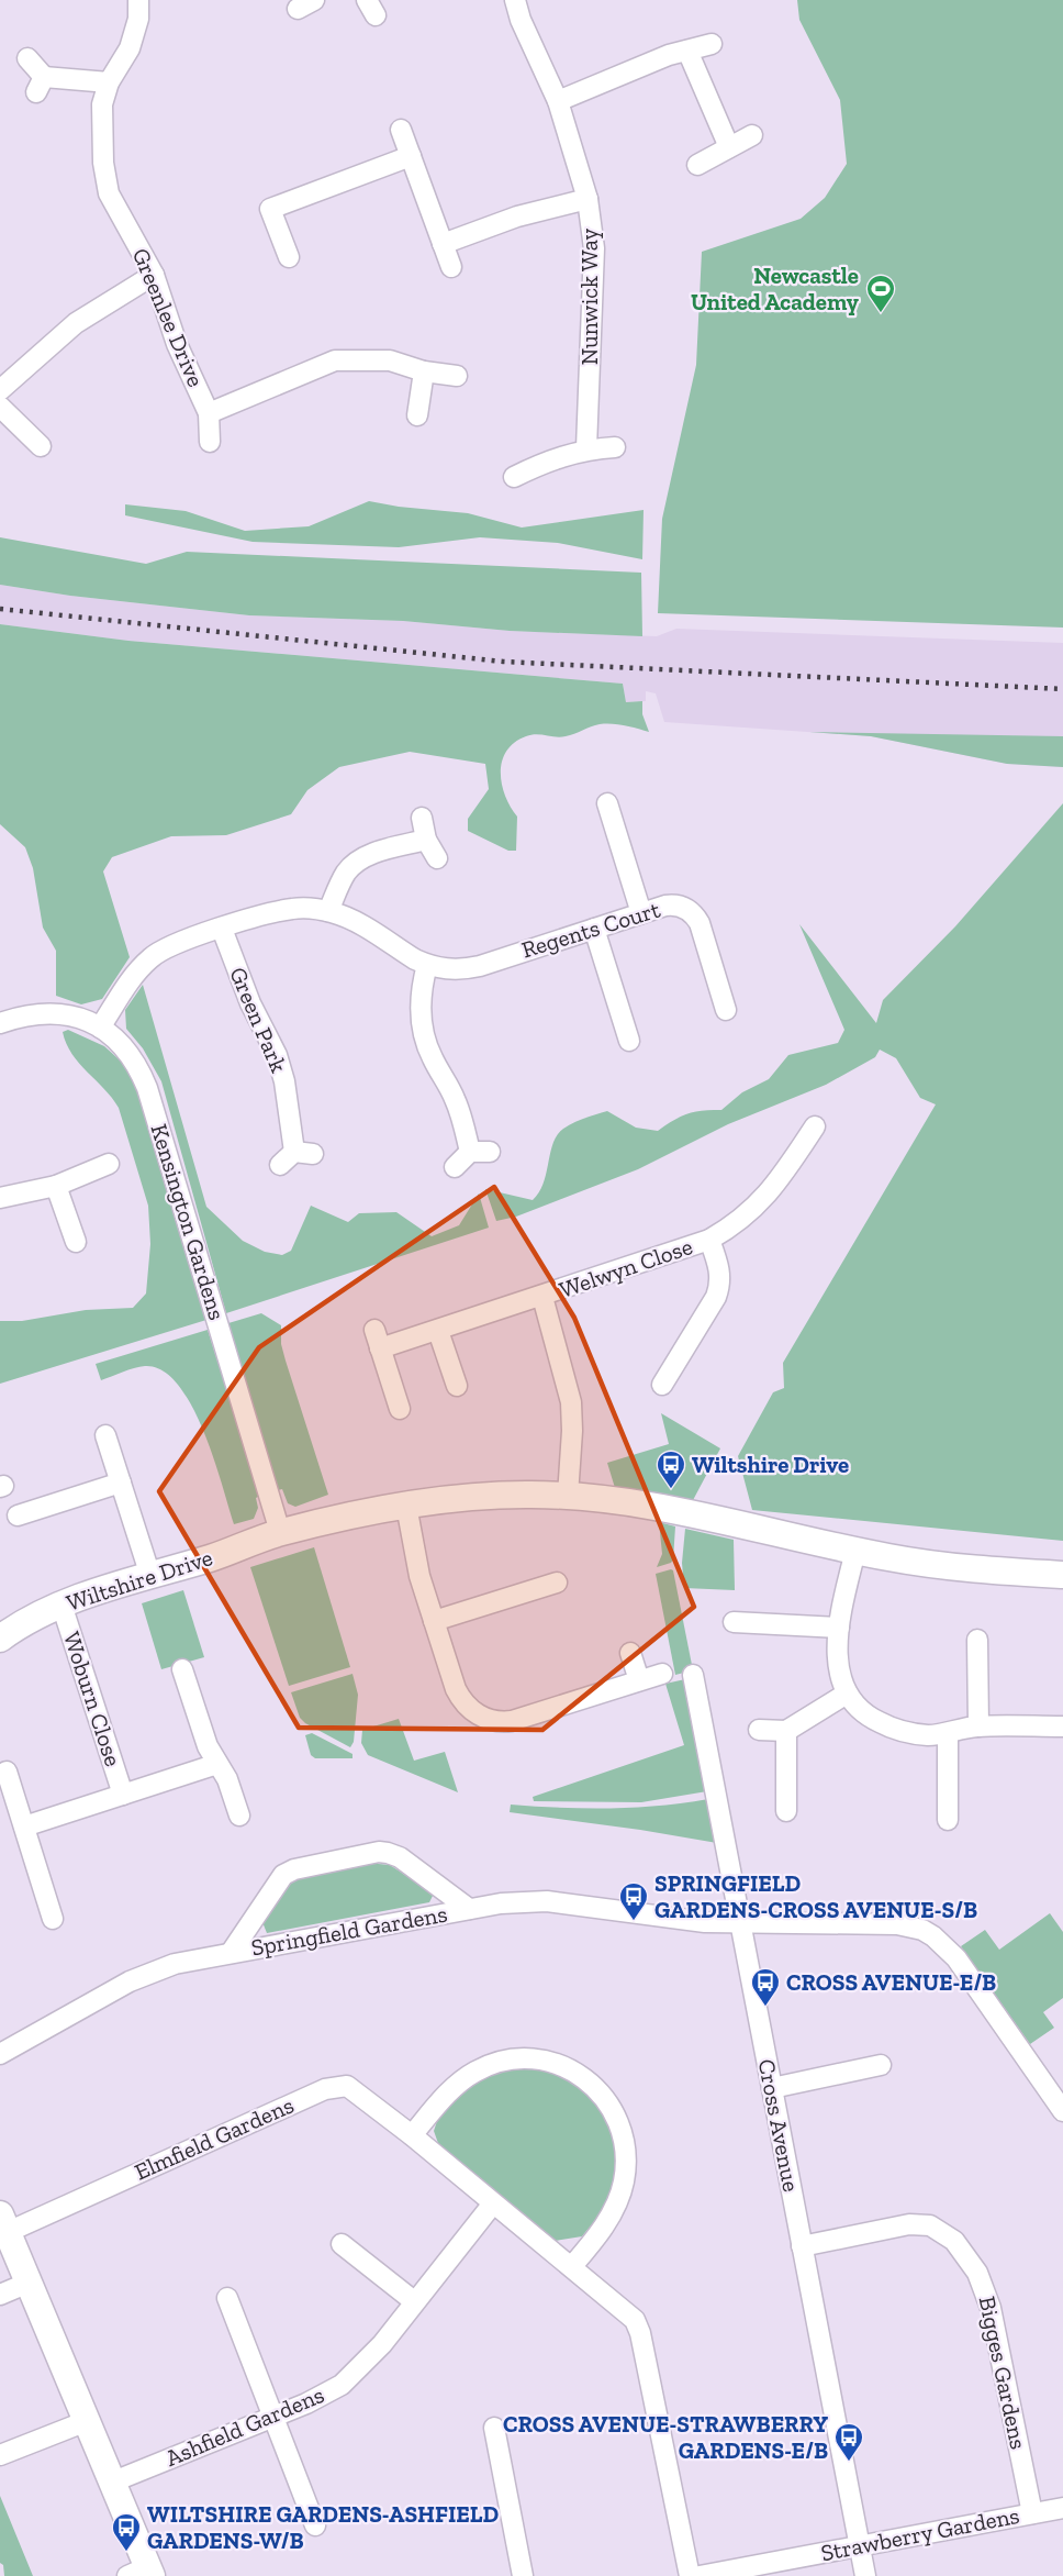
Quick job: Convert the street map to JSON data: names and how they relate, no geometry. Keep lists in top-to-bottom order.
{
  "streets": {
    "street": [
      "Nunwick Way",
      "Greenlee Drive",
      "Regents Court",
      "Green Park",
      "Kensington Gardens",
      "Welwyn Close",
      "Wiltshire Drive",
      "Woburn Close",
      "Springfield Gardens",
      "Cross Avenue",
      "Elmfield Gardens",
      "Bigges Gardens",
      "Ashfield Gardens",
      "Strawberry Gardens"
    ]
  },
  "crossings": [
    ["Kensington Gardens", "Wiltshire Drive"],
    ["Welwyn Close", "Wiltshire Drive"],
    ["Wiltshire Drive", "Woburn Close"],
    ["Springfield Gardens", "Cross Avenue"],
    ["Cross Avenue", "Bigges Gardens"],
    ["Cross Avenue", "Strawberry Gardens"],
    ["Elmfield Gardens", "Ashfield Gardens"],
    ["Bigges Gardens", "Strawberry Gardens"]
  ],
  "places": {
    "sports": ["Newcastle United Academy"],
    "bus stop": [
      "Wiltshire Drive",
      "SPRINGFIELD GARDENS-CROSS AVENUE-S/B",
      "CROSS AVENUE-E/B",
      "CROSS AVENUE-STRAWBERRY GARDENS-E/B",
      "WILTSHIRE GARDENS-ASHFIELD GARDENS-W/B"
    ]
  }
}
